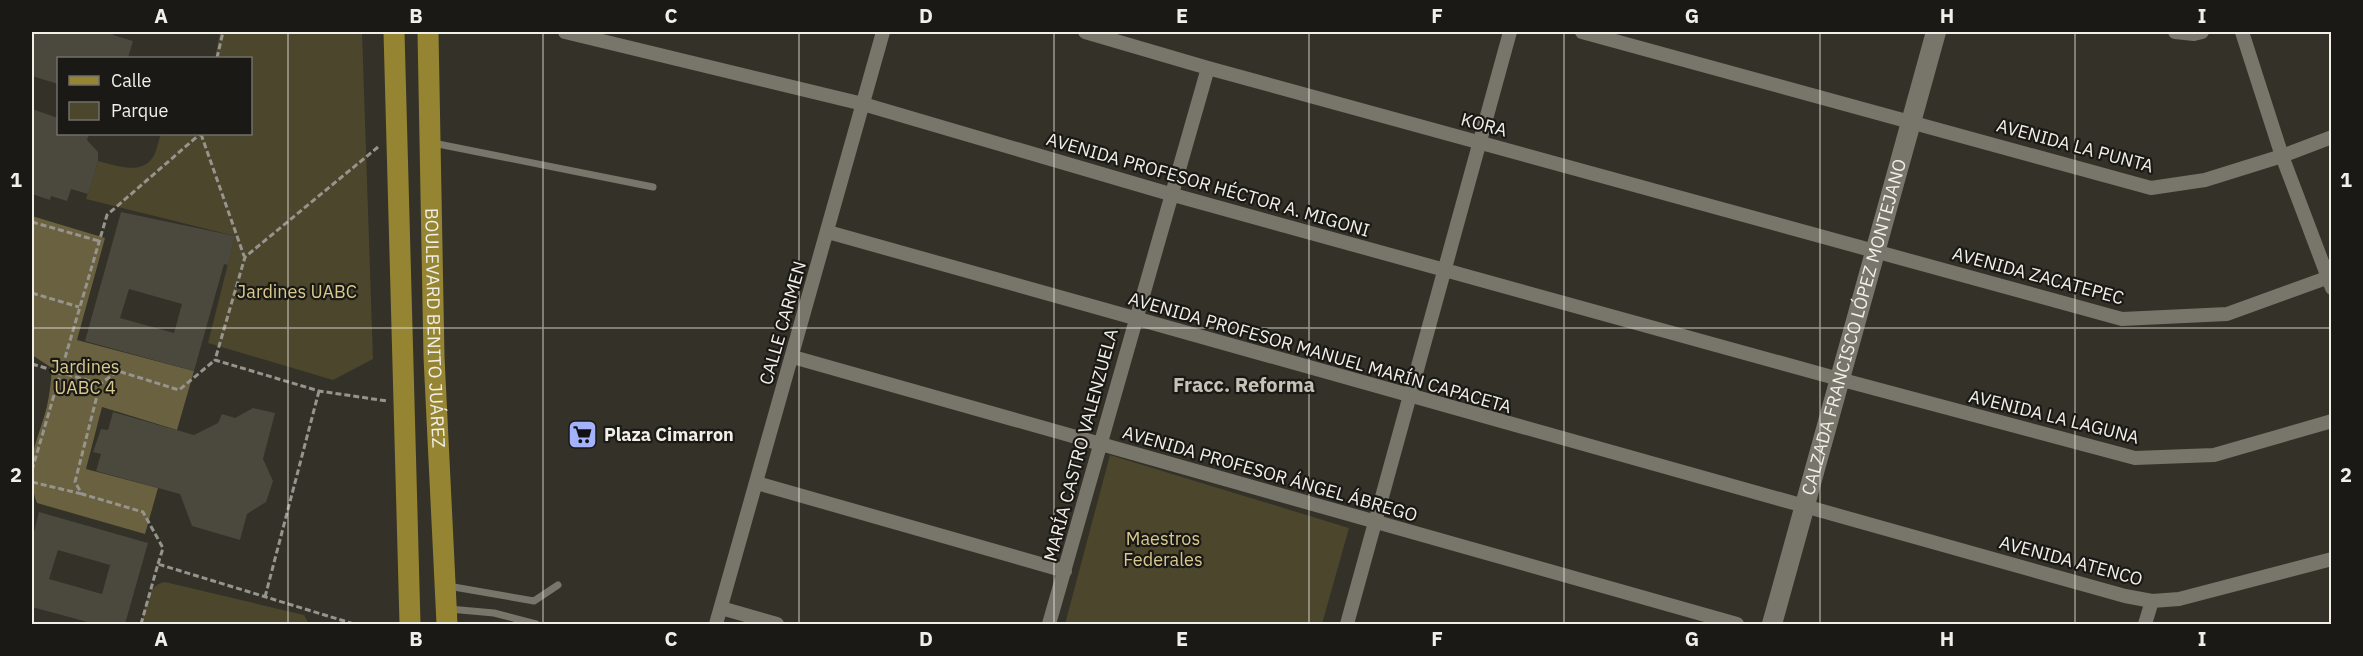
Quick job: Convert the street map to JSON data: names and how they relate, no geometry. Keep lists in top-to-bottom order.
{
  "streets": {
    "main road": ["BOULEVARD BENITO JUÁREZ", "CALZADA FRANCISCO LÓPEZ MONTEJANO"],
    "street": [
      "KORA",
      "AVENIDA LA PUNTA",
      "AVENIDA PROFESOR HÉCTOR A. MIGONI",
      "AVENIDA ZACATEPEC",
      "CALLE CARMEN",
      "AVENIDA PROFESOR MANUEL MARÍN CAPACETA",
      "AVENIDA LA LAGUNA",
      "MARÍA CASTRO VALENZUELA",
      "AVENIDA PROFESOR ÁNGEL ÁBREGO",
      "AVENIDA ATENCO"
    ]
  },
  "crossings": [
    ["KORA", "AVENIDA ZACATEPEC"],
    ["KORA", "CALZADA FRANCISCO LÓPEZ MONTEJANO"],
    ["KORA", "MARÍA CASTRO VALENZUELA"],
    ["AVENIDA LA PUNTA", "CALZADA FRANCISCO LÓPEZ MONTEJANO"],
    ["AVENIDA PROFESOR HÉCTOR A. MIGONI", "CALLE CARMEN"],
    ["AVENIDA PROFESOR HÉCTOR A. MIGONI", "CALZADA FRANCISCO LÓPEZ MONTEJANO"],
    ["AVENIDA PROFESOR HÉCTOR A. MIGONI", "AVENIDA LA LAGUNA"],
    ["AVENIDA PROFESOR HÉCTOR A. MIGONI", "MARÍA CASTRO VALENZUELA"],
    ["AVENIDA ZACATEPEC", "CALZADA FRANCISCO LÓPEZ MONTEJANO"],
    ["CALLE CARMEN", "AVENIDA PROFESOR MANUEL MARÍN CAPACETA"],
    ["CALLE CARMEN", "AVENIDA PROFESOR ÁNGEL ÁBREGO"],
    ["CALZADA FRANCISCO LÓPEZ MONTEJANO", "AVENIDA PROFESOR MANUEL MARÍN CAPACETA"],
    ["CALZADA FRANCISCO LÓPEZ MONTEJANO", "AVENIDA LA LAGUNA"],
    ["CALZADA FRANCISCO LÓPEZ MONTEJANO", "AVENIDA ATENCO"],
    ["AVENIDA PROFESOR MANUEL MARÍN CAPACETA", "MARÍA CASTRO VALENZUELA"],
    ["AVENIDA PROFESOR MANUEL MARÍN CAPACETA", "AVENIDA ATENCO"],
    ["MARÍA CASTRO VALENZUELA", "AVENIDA PROFESOR ÁNGEL ÁBREGO"]
  ],
  "districts": ["Fracc. Reforma"],
  "parks": ["Jardines UABC", "Jardines UABC 4", "Maestros Federales"],
  "places": {
    "supermarket": ["Plaza Cimarron"]
  },
  "legend": ["Calle", "Parque"],
  "grid": {
    "columns": [
      "A",
      "B",
      "C",
      "D",
      "E",
      "F",
      "G",
      "H",
      "I"
    ],
    "rows": ["1", "2"]
  }
}
